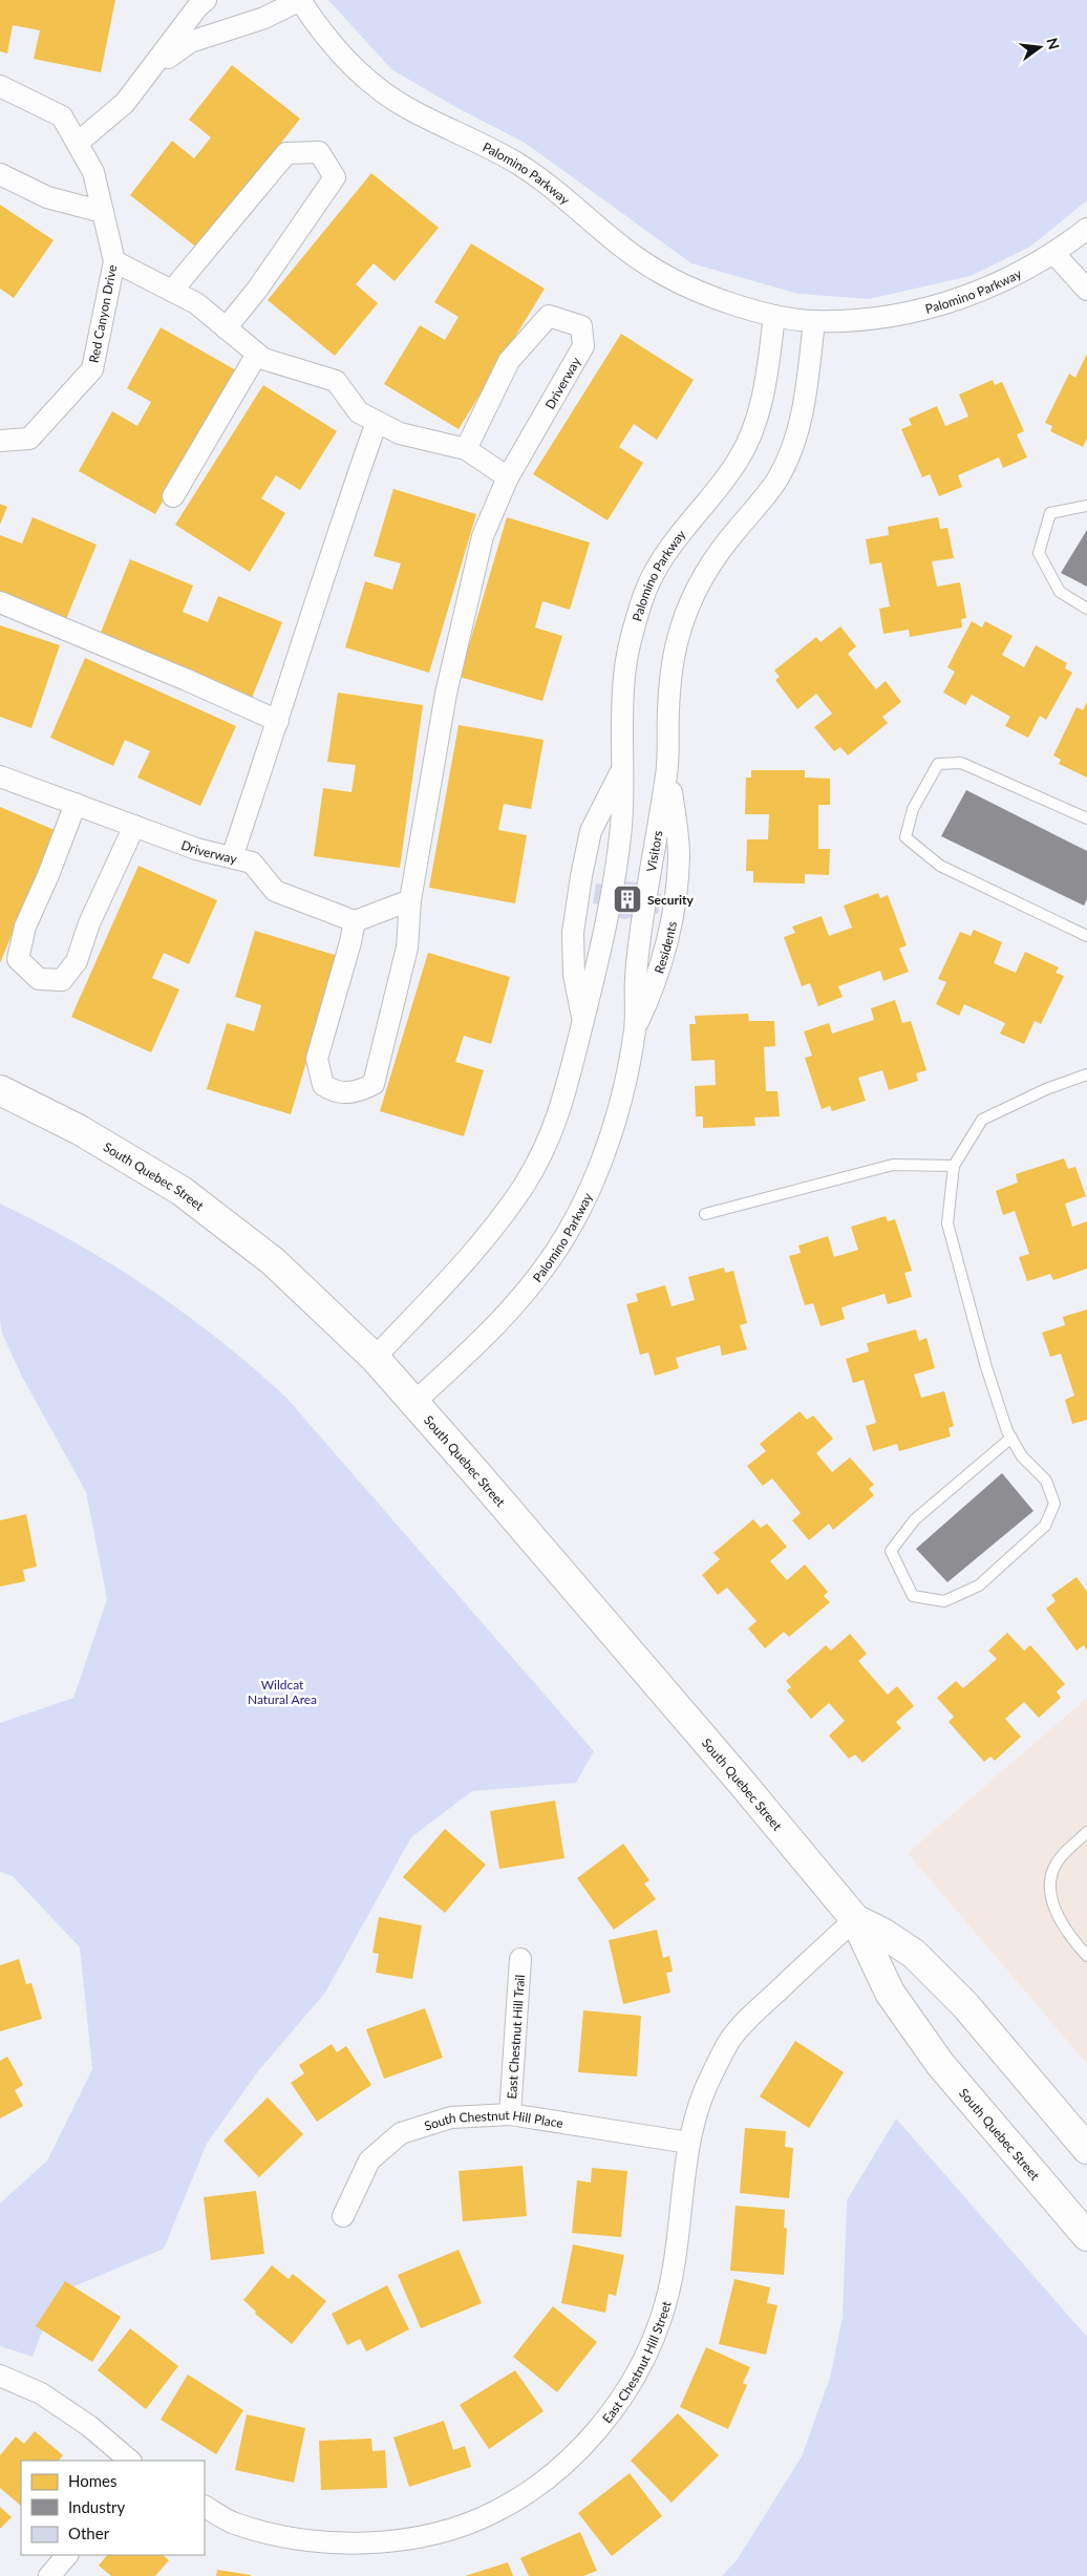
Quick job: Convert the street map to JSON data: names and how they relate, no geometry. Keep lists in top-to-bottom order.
{
  "streets": {
    "main road": ["South Quebec Street"],
    "street": [
      "Palomino Parkway",
      "Red Canyon Drive",
      "Driverway",
      "Visitors",
      "East Chestnut Hill Trail",
      "South Chestnut Hill Place",
      "East Chestnut Hill Street"
    ]
  },
  "crossings": [
    ["Palomino Parkway", "Visitors"],
    ["Palomino Parkway", "South Quebec Street"],
    ["South Quebec Street", "East Chestnut Hill Street"],
    ["East Chestnut Hill Trail", "South Chestnut Hill Place"],
    ["South Chestnut Hill Place", "East Chestnut Hill Street"]
  ],
  "parks": ["Wildcat Natural Area"],
  "places": {
    "building": ["Security"]
  },
  "legend": ["Homes", "Industry", "Other"],
  "north": "right"
}
